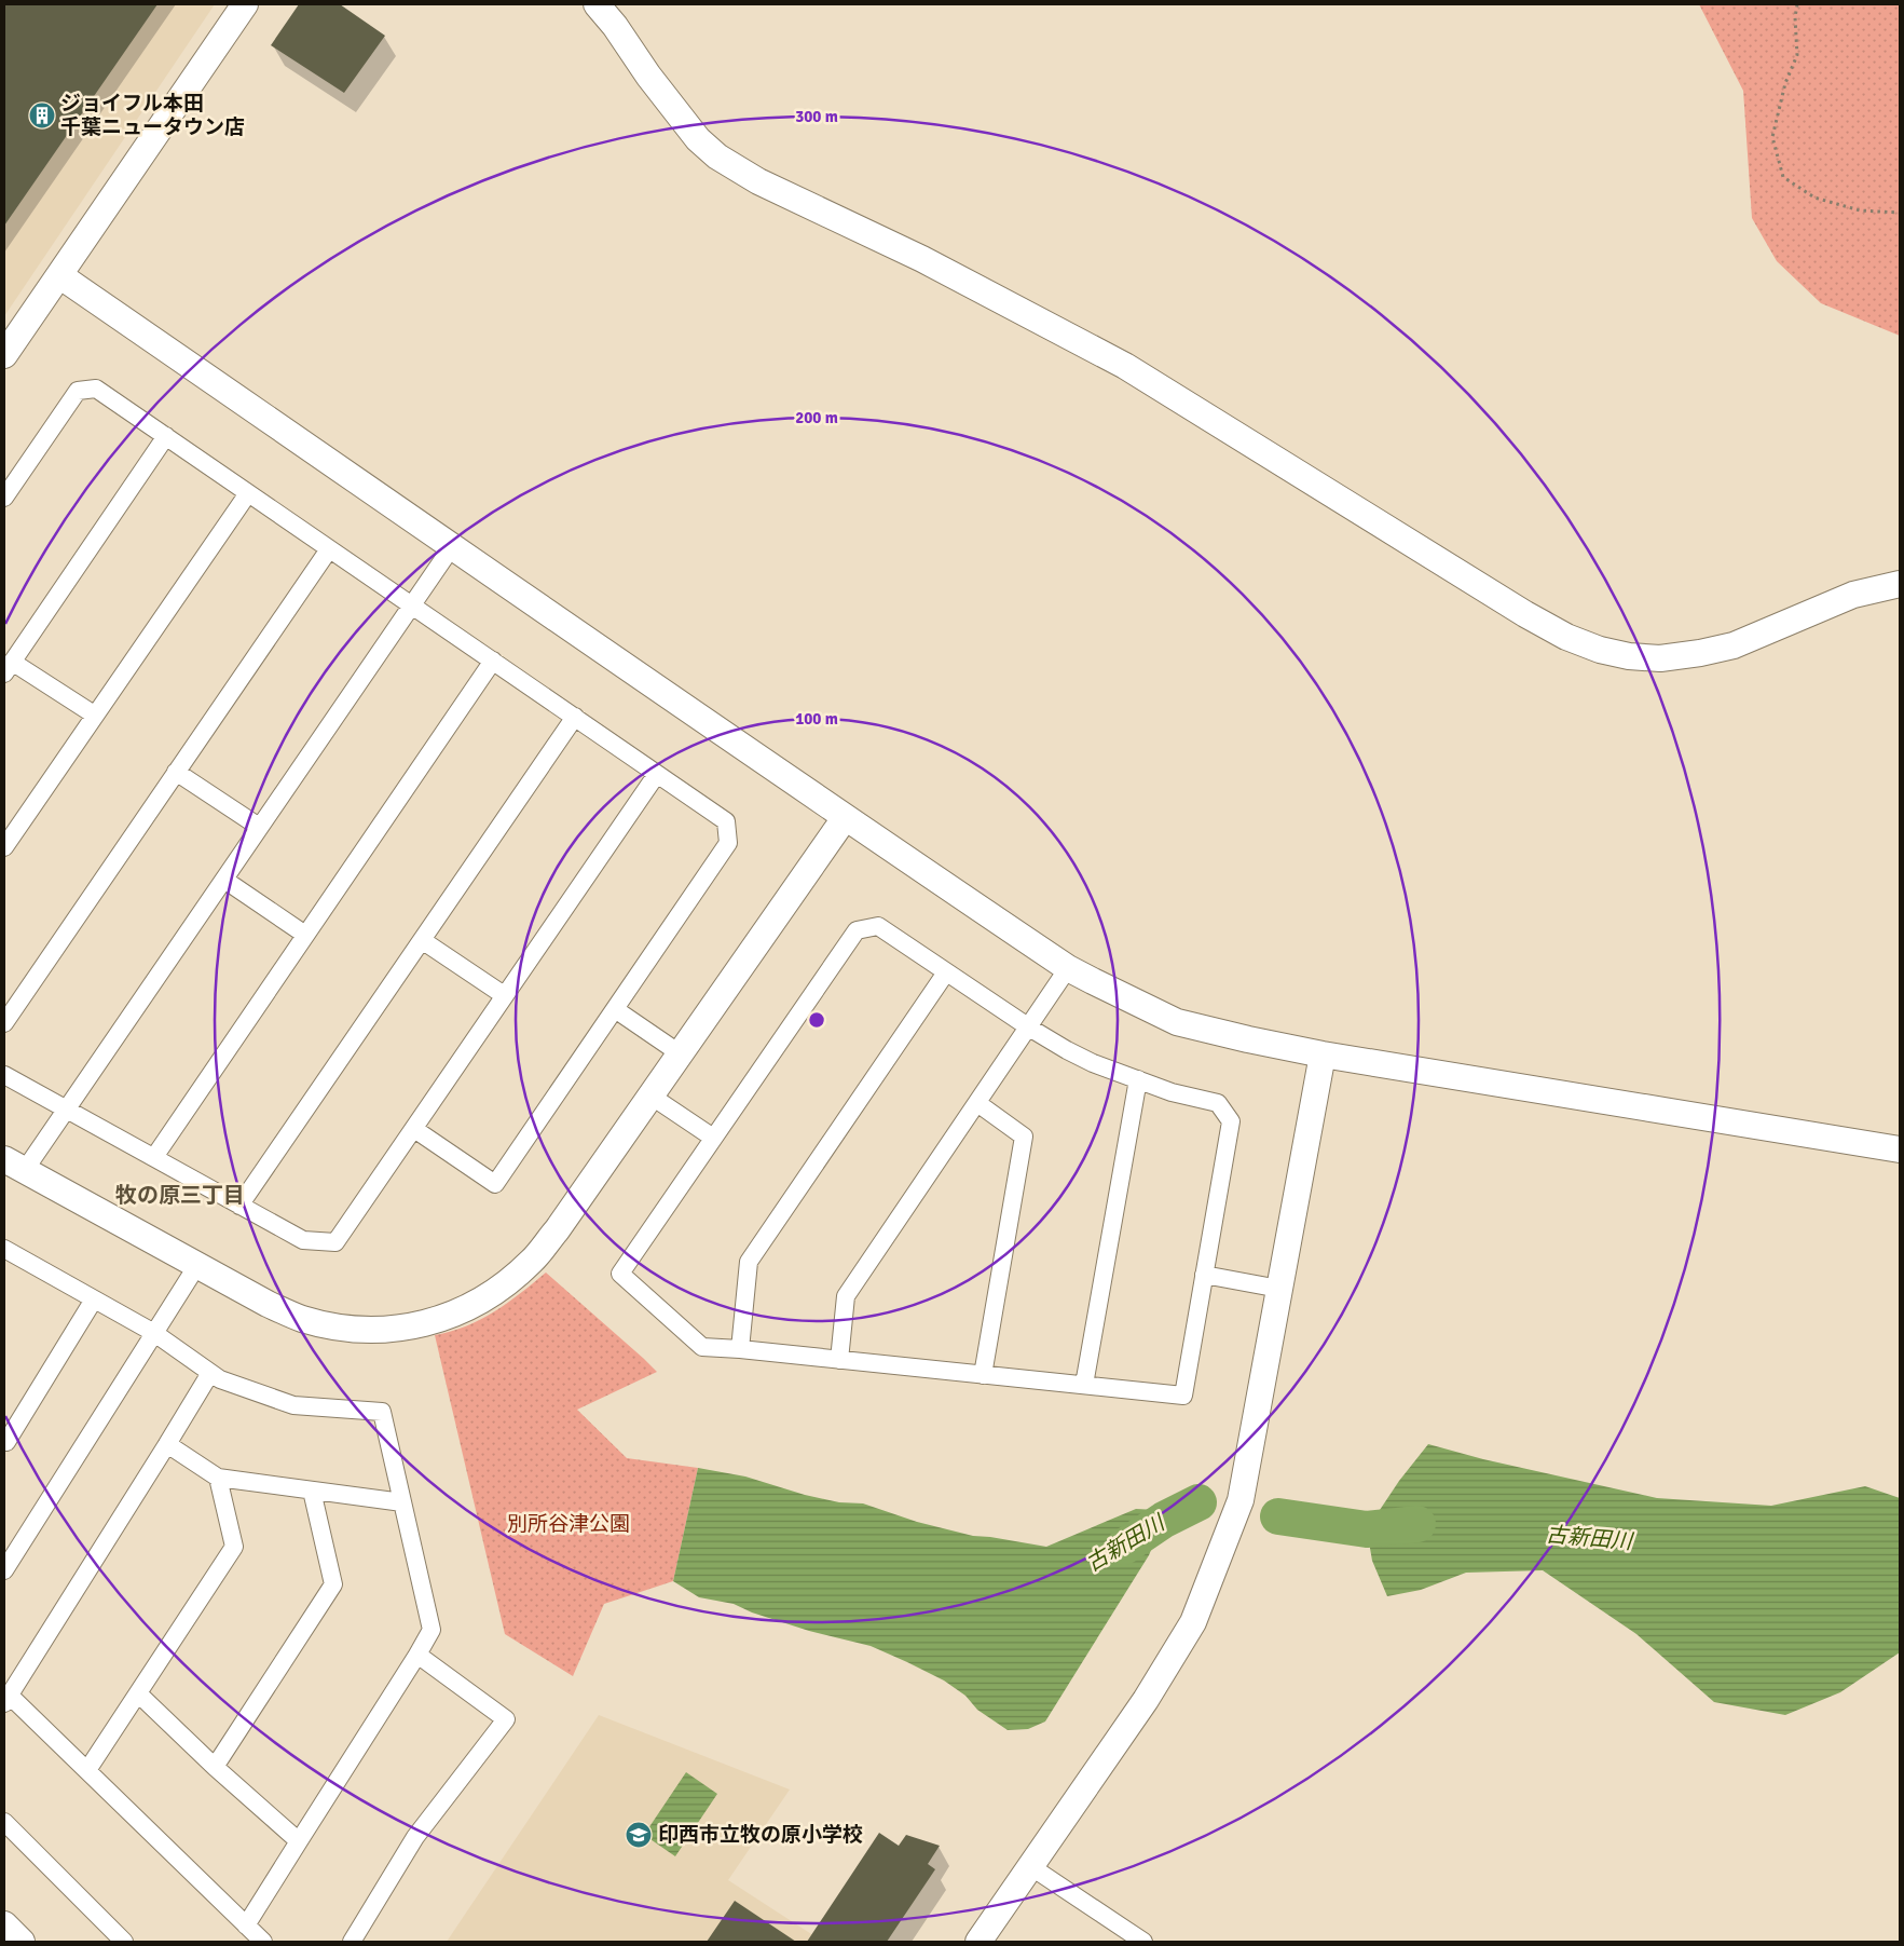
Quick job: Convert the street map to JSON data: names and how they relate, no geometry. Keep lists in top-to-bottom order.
{
  "districts": ["牧の原三丁目"],
  "water": ["古新田川"],
  "parks": ["別所谷津公園"],
  "places": {
    "building": ["ジョイフル本田 千葉ニュータウン店"],
    "school or university": ["印西市立牧の原小学校"]
  },
  "rings": ["300 m", "200 m", "100 m"]
}
